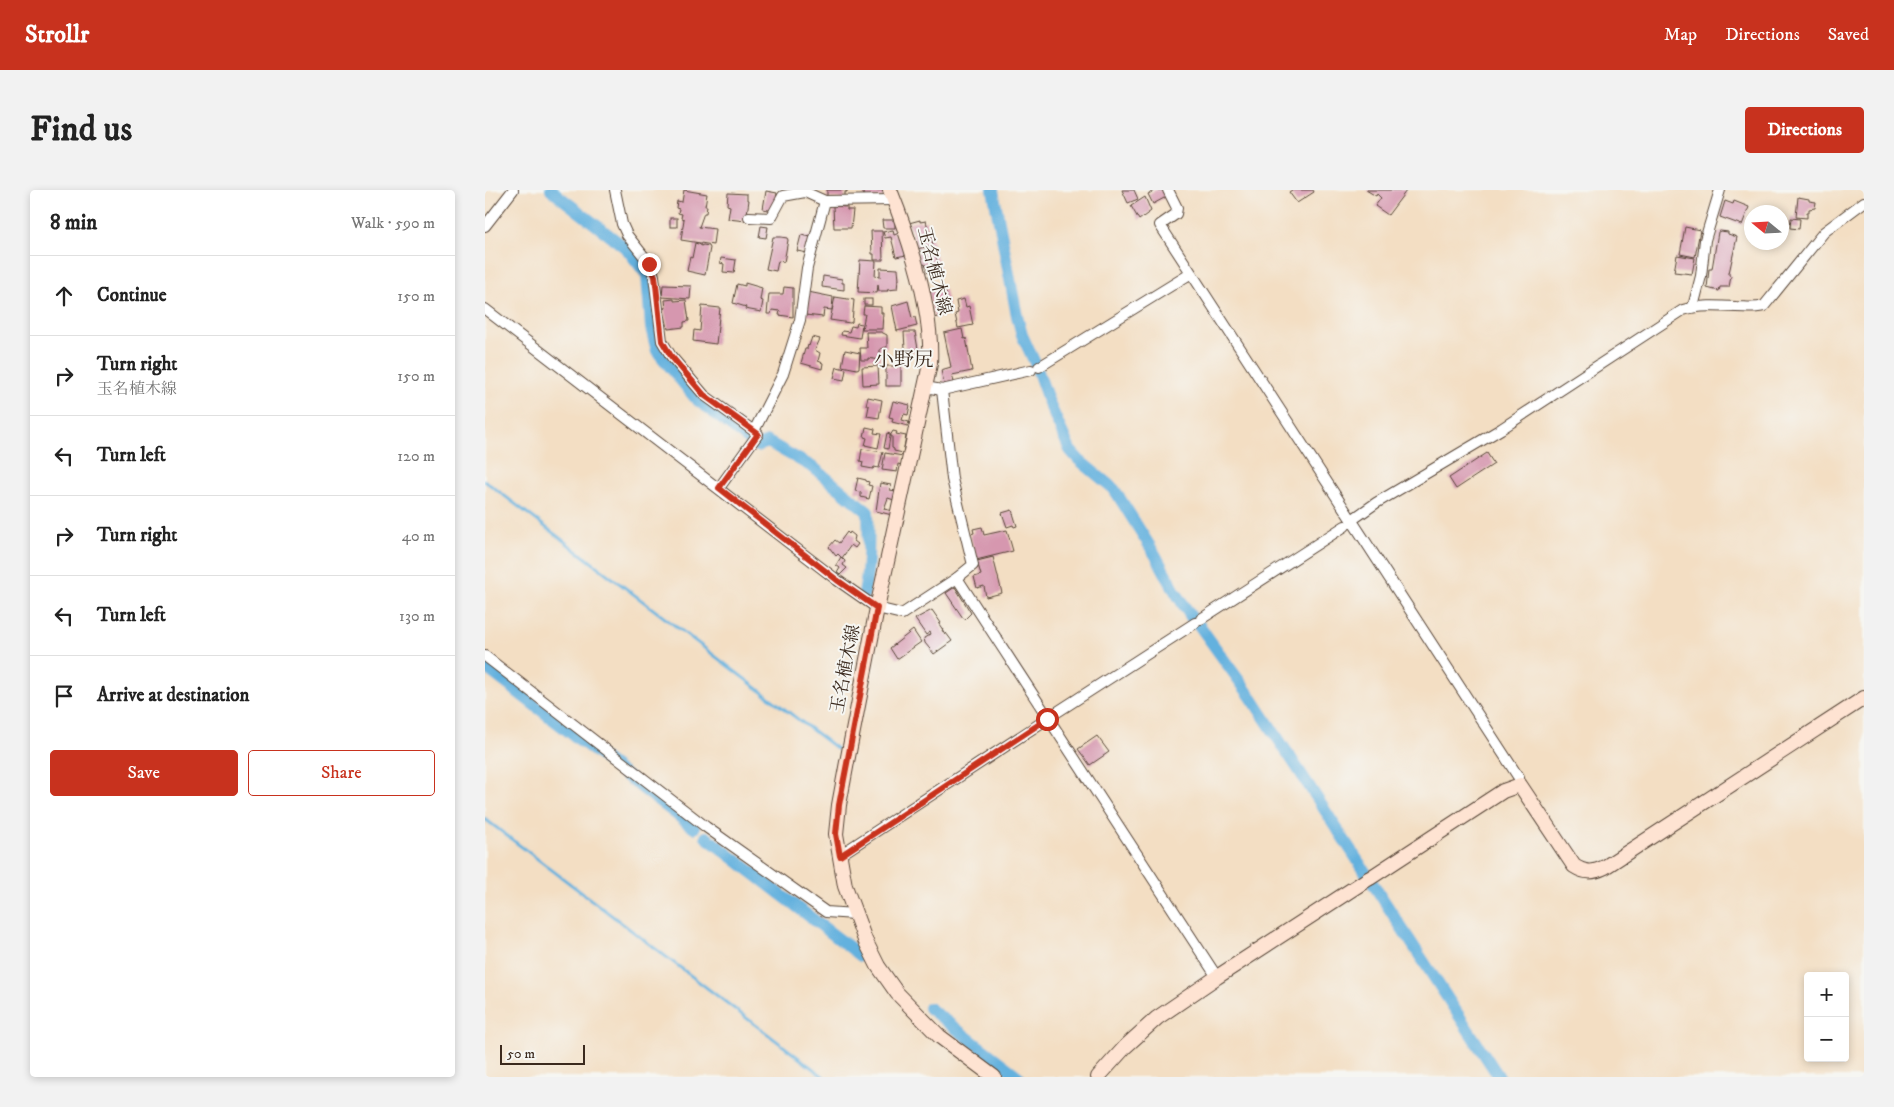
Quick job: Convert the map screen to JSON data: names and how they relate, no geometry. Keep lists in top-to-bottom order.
{
  "streets": {
    "street": ["玉名植木線"]
  },
  "districts": ["小野尻"],
  "scale_bar": "50 m",
  "north": "left",
  "page": {
    "header": "Strollr",
    "nav": ["Map", "Directions", "Saved"],
    "buttons": [
      "Directions",
      ["Save", "Share"]
    ],
    "title": "Find us",
    "heading": ["8 min", "Walk · 590 m"],
    "list": [
      ["Continue", "150 m"],
      ["Turn right", "玉名植木線", "150 m"],
      ["Turn left", "120 m"],
      ["Turn right", "40 m"],
      ["Turn left", "130 m"],
      "Arrive at destination"
    ],
    "map_buttons": ["+", "−"],
    "scale": "50 m"
  }
}
